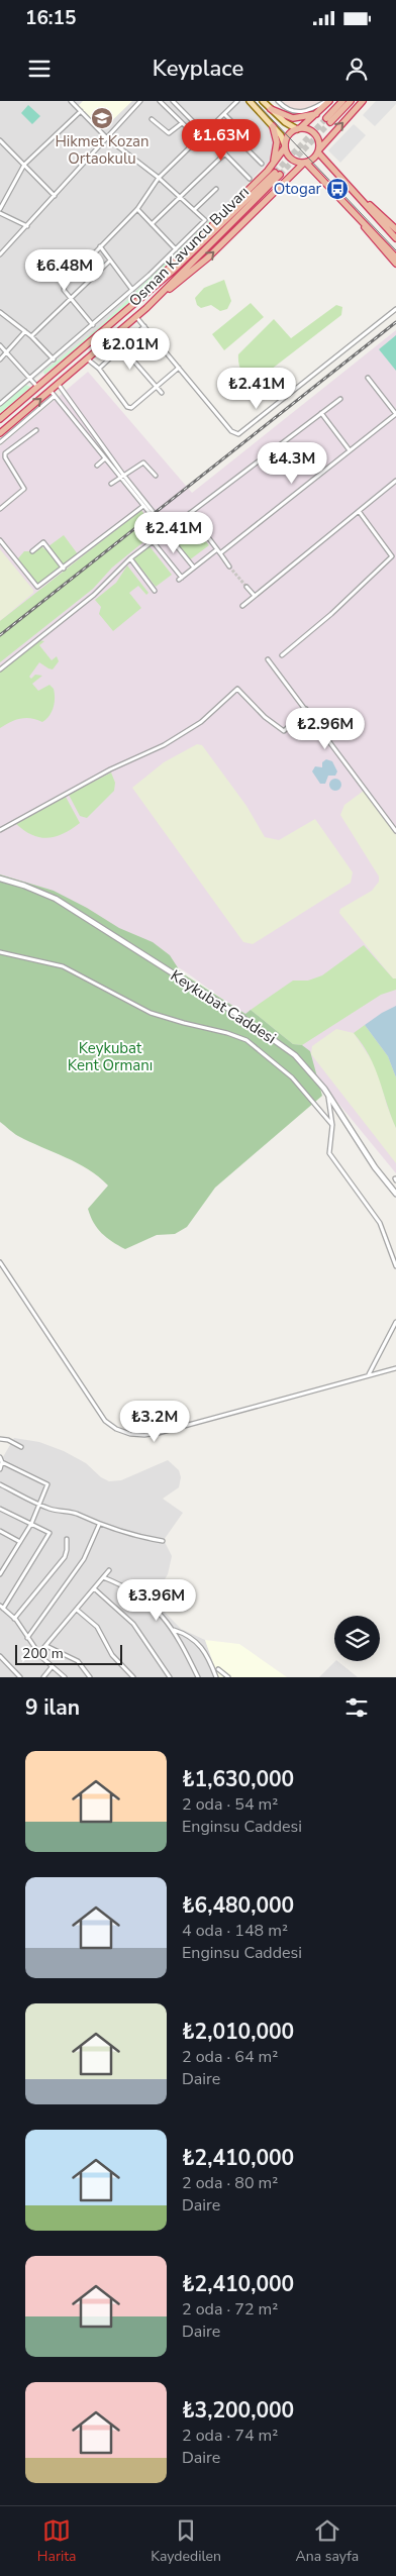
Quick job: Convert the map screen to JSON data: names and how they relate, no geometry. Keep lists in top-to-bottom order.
{
  "streets": {
    "highway": ["Osman Kavuncu Bulvarı"],
    "street": ["Keykubat Caddesi"]
  },
  "parks": ["Keykubat Kent Ormanı"],
  "places": {
    "school or university": ["Hikmet Kozan Ortaokulu"],
    "bus stop": ["Otogar"]
  },
  "scale_bar": "200 m",
  "page": {
    "status": "16:15",
    "header": "Keyplace",
    "price": [
      "₺1.63M",
      "₺6.48M",
      "₺2.01M",
      "₺2.41M",
      "₺4.3M",
      "₺2.41M",
      "₺2.96M",
      "₺3.2M",
      "₺3.96M"
    ],
    "scale": "200 m",
    "heading": "9 ilan",
    "list": [
      {
        "name": "₺1,630,000",
        "note": "2 oda · 54 m² · Enginsu Caddesi"
      },
      {
        "name": "₺6,480,000",
        "note": "4 oda · 148 m² · Enginsu Caddesi"
      },
      {
        "name": "₺2,010,000",
        "note": "2 oda · 64 m² · Daire"
      },
      {
        "name": "₺2,410,000",
        "note": "2 oda · 80 m² · Daire"
      },
      {
        "name": "₺2,410,000",
        "note": "2 oda · 72 m² · Daire"
      },
      {
        "name": "₺3,200,000",
        "note": "2 oda · 74 m² · Daire"
      }
    ],
    "tabs": ["Harita", "Kaydedilen", "Ana sayfa"]
  }
}
